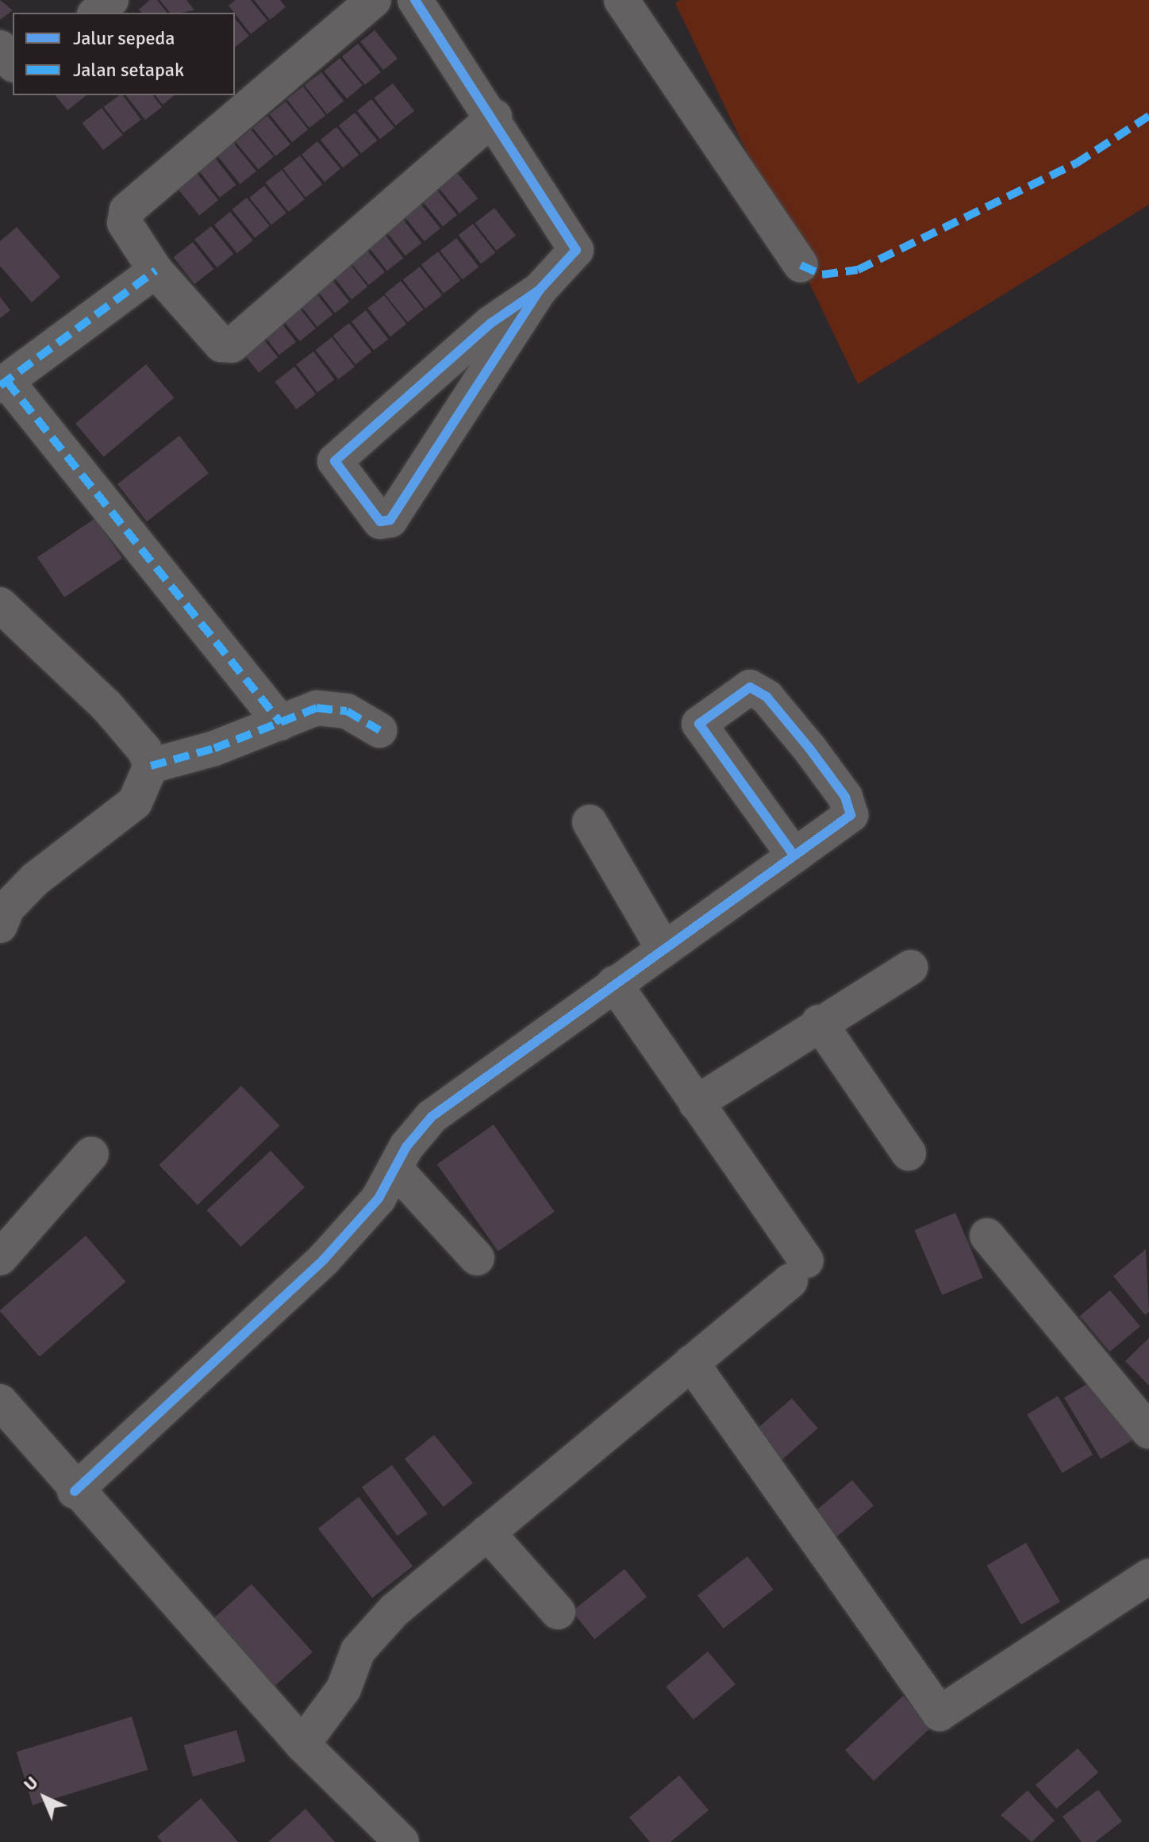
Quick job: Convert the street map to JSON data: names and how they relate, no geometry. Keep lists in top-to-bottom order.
{
  "legend": ["Jalur sepeda", "Jalan setapak"],
  "north": "top left"
}
